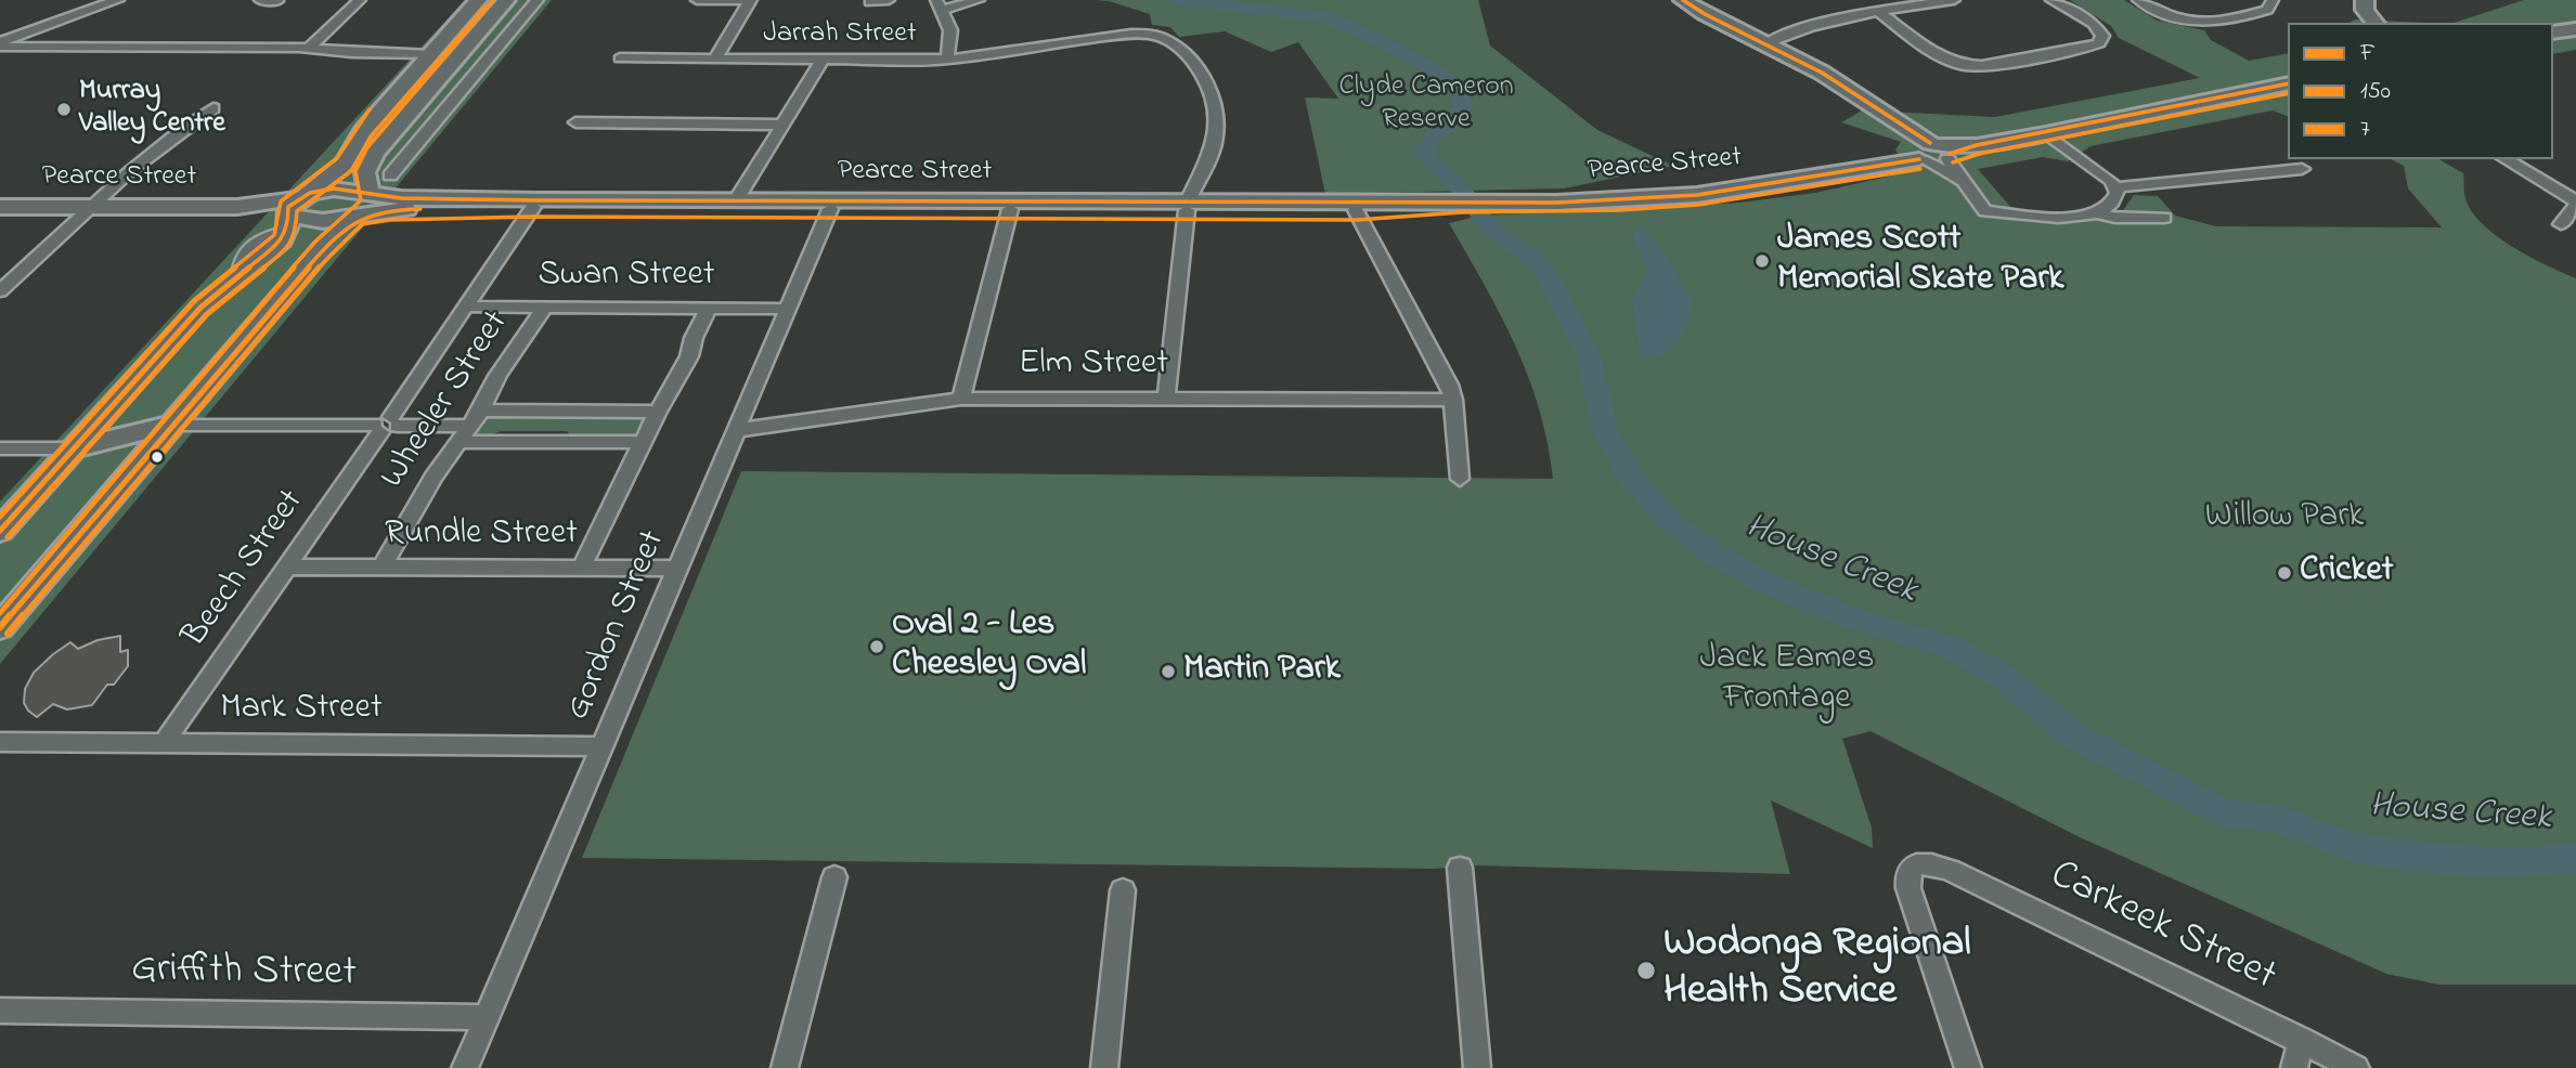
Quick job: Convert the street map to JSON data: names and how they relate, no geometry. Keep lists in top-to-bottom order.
{
  "streets": {
    "main road": ["Pearce Street"],
    "street": [
      "Jarrah Street",
      "Swan Street",
      "Elm Street",
      "Wheeler Street",
      "Rundle Street",
      "Beech Street",
      "Gordon Street",
      "Mark Street",
      "Carkeek Street",
      "Griffith Street"
    ]
  },
  "crossings": [
    ["Jarrah Street", "Pearce Street"],
    ["Jarrah Street", "Elm Street"],
    ["Pearce Street", "Beech Street"],
    ["Pearce Street", "Gordon Street"],
    ["Swan Street", "Wheeler Street"],
    ["Swan Street", "Beech Street"],
    ["Swan Street", "Gordon Street"],
    ["Elm Street", "Gordon Street"],
    ["Wheeler Street", "Rundle Street"],
    ["Rundle Street", "Beech Street"],
    ["Rundle Street", "Gordon Street"],
    ["Beech Street", "Mark Street"],
    ["Gordon Street", "Mark Street"],
    ["Gordon Street", "Griffith Street"]
  ],
  "water": ["House Creek"],
  "parks": ["Clyde Cameron Reserve", "Willow Park", "Jack Eames Frontage"],
  "places": [
    "Murray Valley Centre",
    "James Scott Memorial Skate Park",
    "Cricket",
    "Oval 2 - Les Cheesley Oval",
    "Martin Park",
    "Wodonga Regional Health Service"
  ],
  "lines": ["transit line F", "transit line 7", "transit line 150"],
  "legend": ["F", "150", "7"]
}
